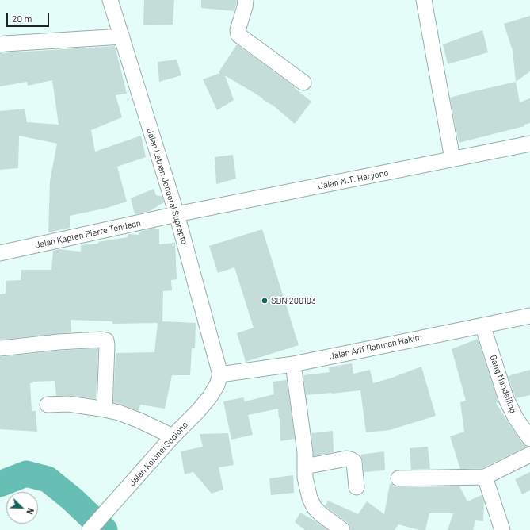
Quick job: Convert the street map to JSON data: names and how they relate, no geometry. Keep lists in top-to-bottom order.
{
  "streets": {
    "street": [
      "Jalan M.T. Haryono",
      "Jalan Letnan Jenderal Suprapto",
      "Jalan Kapten Pierre Tendean",
      "Jalan Arif Rahman Hakim",
      "Gang Mandailing",
      "Jalan Kolonel Sugiono"
    ]
  },
  "crossings": [
    ["Jalan M.T. Haryono", "Jalan Letnan Jenderal Suprapto"],
    ["Jalan M.T. Haryono", "Jalan Kapten Pierre Tendean"],
    ["Jalan Letnan Jenderal Suprapto", "Jalan Kapten Pierre Tendean"],
    ["Jalan Letnan Jenderal Suprapto", "Jalan Arif Rahman Hakim"],
    ["Jalan Letnan Jenderal Suprapto", "Jalan Kolonel Sugiono"],
    ["Jalan Arif Rahman Hakim", "Gang Mandailing"],
    ["Jalan Arif Rahman Hakim", "Jalan Kolonel Sugiono"]
  ],
  "places": ["SDN 200103"],
  "scale_bar": "20 m",
  "north": "bottom right"
}
